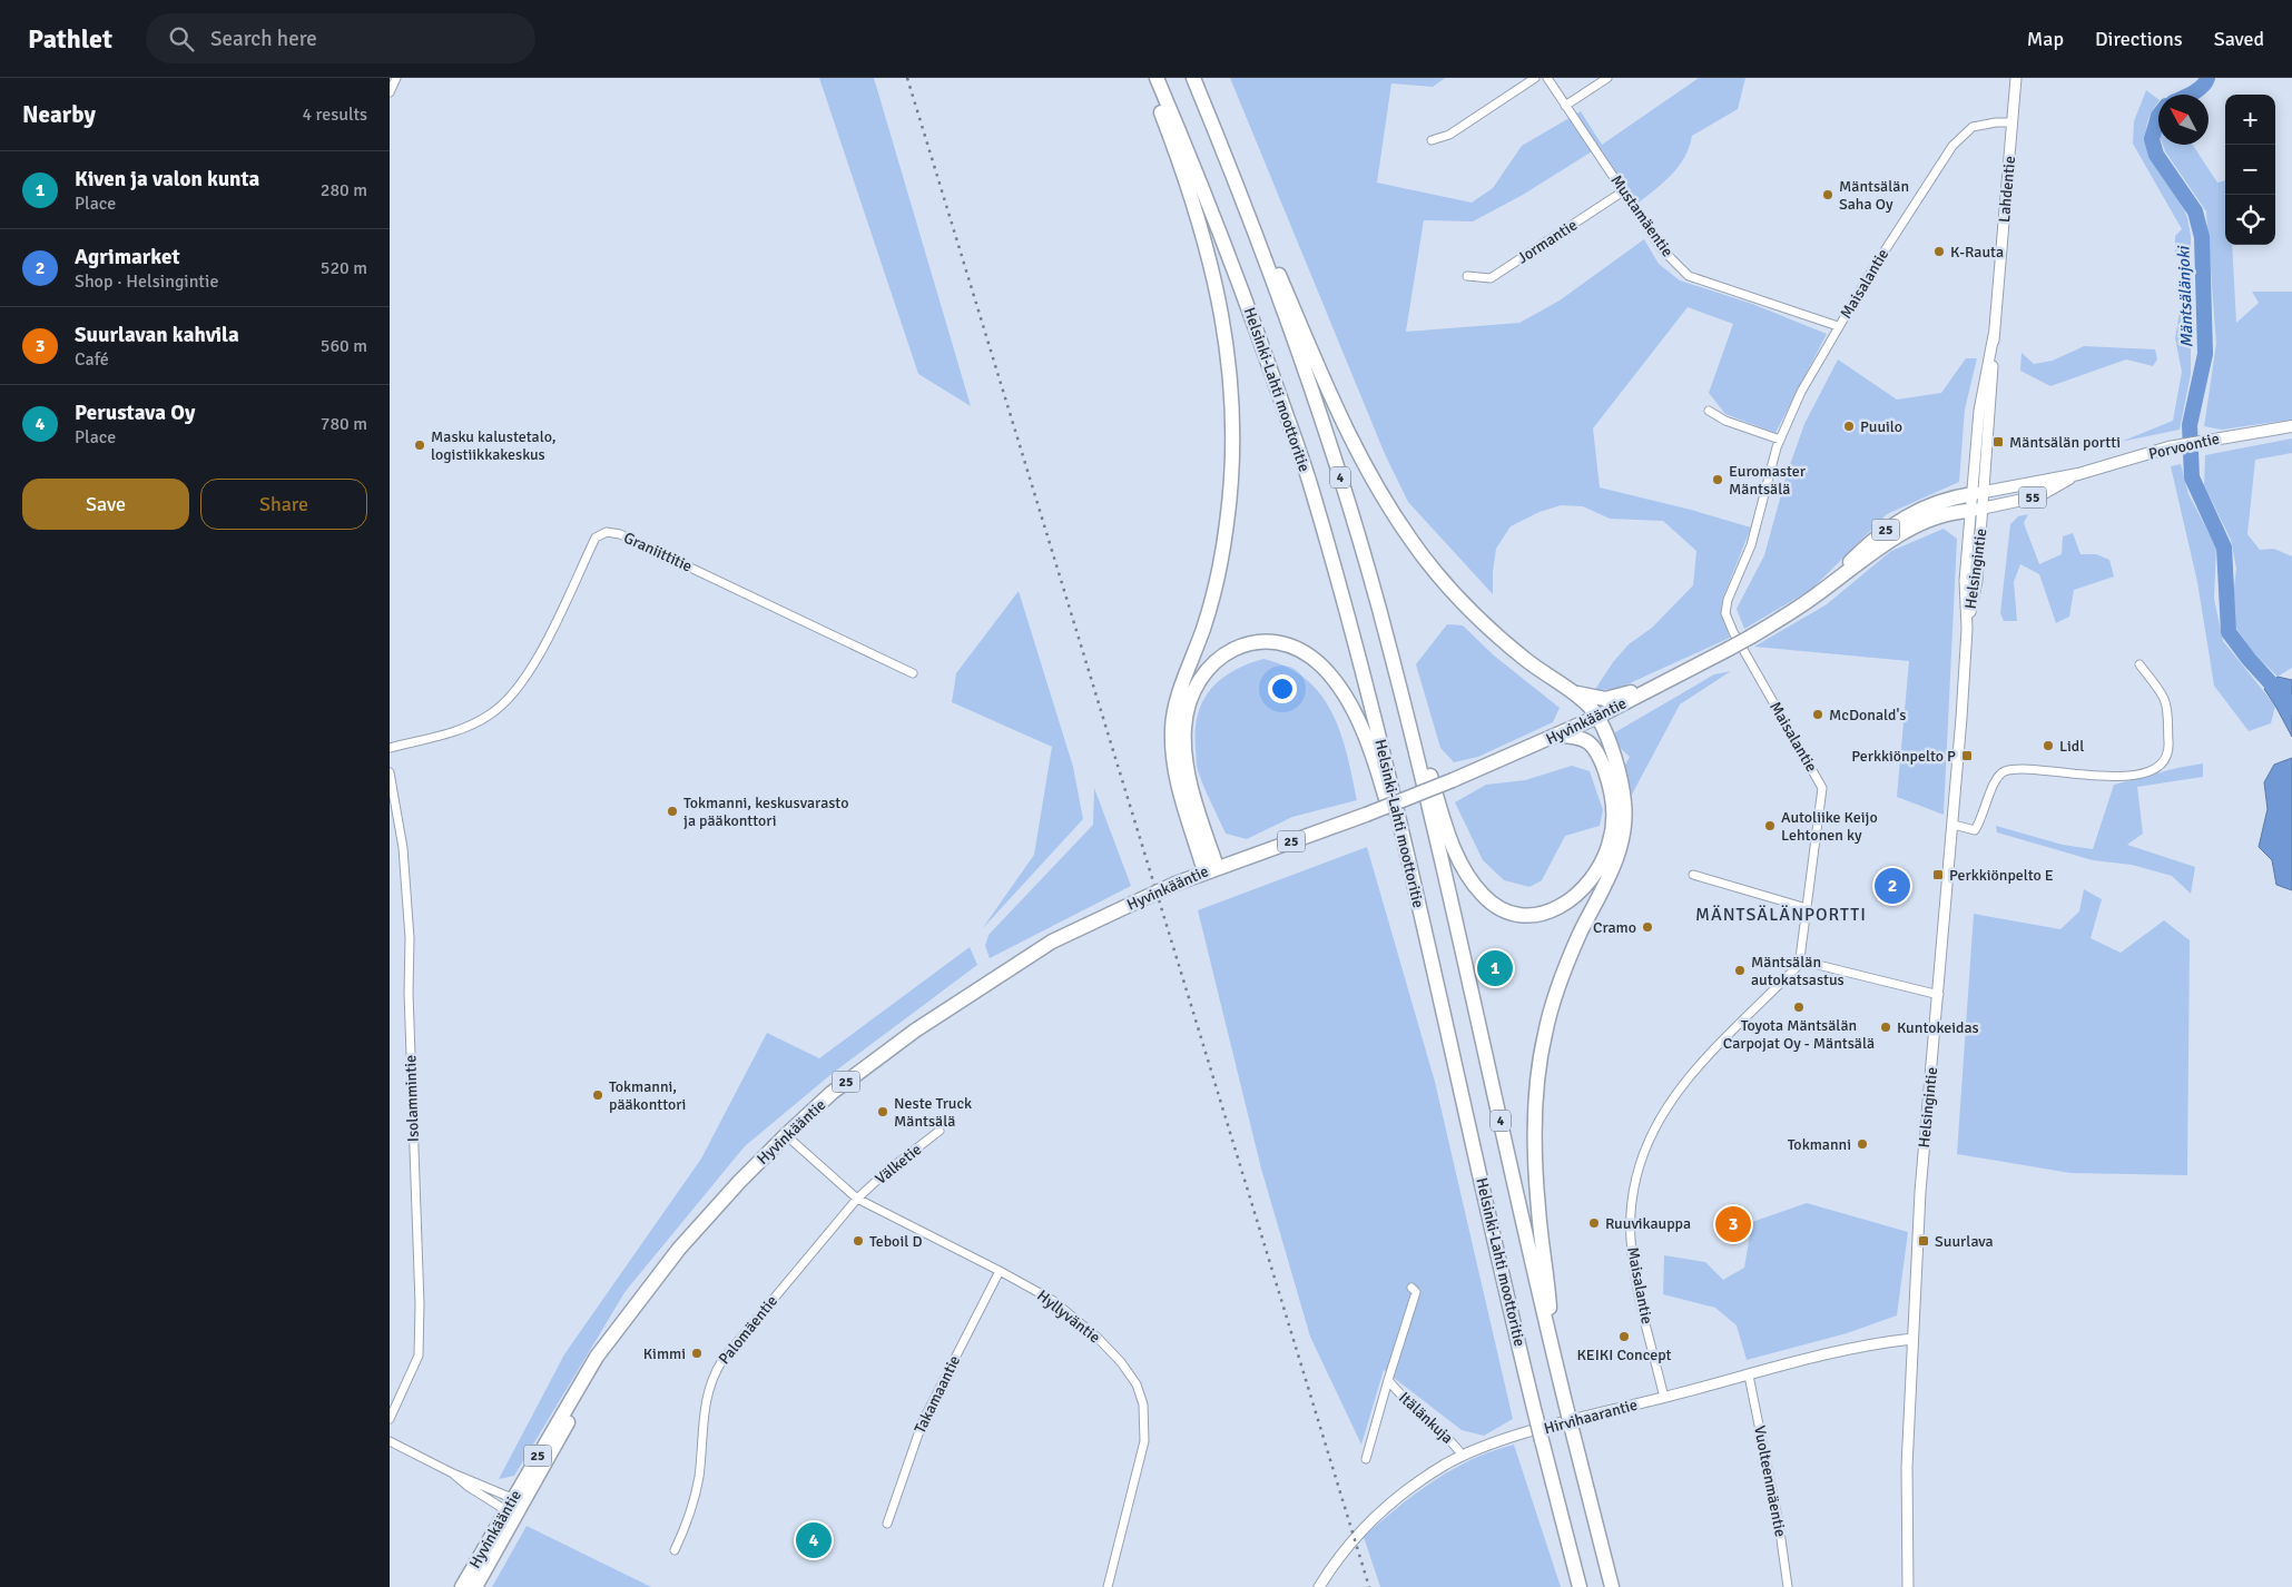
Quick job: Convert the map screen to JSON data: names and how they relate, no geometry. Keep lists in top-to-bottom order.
{
  "streets": {
    "highway": [
      "Helsinki-Lahti moottoritie",
      "4",
      "25",
      "Hyvinkääntie"
    ],
    "main road": [
      "Lahdentie",
      "Porvoontie",
      "55",
      "Helsingintie",
      "Hirvihaarantie"
    ],
    "street": [
      "Mustamäentie",
      "Jormantie",
      "Maisalantie",
      "Graniittitie",
      "Isolammintie",
      "Välketie",
      "Hyllyväntie",
      "Palomäentie",
      "Takamaantie",
      "Itälänkuja",
      "Vuolteenmäentie"
    ]
  },
  "crossings": [
    ["Lahdentie", "Maisalantie"],
    ["Lahdentie", "Porvoontie"],
    ["Lahdentie", "Helsingintie"],
    ["Lahdentie", "Hyvinkääntie"],
    ["Mustamäentie", "Jormantie"],
    ["Mustamäentie", "Maisalantie"],
    ["Maisalantie", "Hirvihaarantie"],
    ["Porvoontie", "Helsingintie"],
    ["Porvoontie", "Hyvinkääntie"],
    ["Helsingintie", "Hyvinkääntie"],
    ["Helsingintie", "Hirvihaarantie"],
    ["Hyvinkääntie", "Hyllyväntie"],
    ["Välketie", "Hyllyväntie"],
    ["Välketie", "Palomäentie"],
    ["Hyllyväntie", "Palomäentie"],
    ["Hyllyväntie", "Takamaantie"],
    ["Hirvihaarantie", "Itälänkuja"],
    ["Hirvihaarantie", "Vuolteenmäentie"]
  ],
  "districts": ["MÄNTSÄLÄNPORTTI"],
  "water": ["Mäntsälänjoki"],
  "places": {
    "other": [
      "Mäntsälän Saha Oy",
      "K-Rauta",
      "Puuilo",
      "Masku kalustetalo, logistiikkakeskus",
      "Euromaster Mäntsälä",
      "McDonald's",
      "Lidl",
      "Tokmanni, keskusvarasto ja pääkonttori",
      "Autoliike Keijo Lehtonen ky",
      "Cramo",
      "Mäntsälän autokatsastus",
      "Toyota Mäntsälän Carpojat Oy - Mäntsälä",
      "Kuntokeidas",
      "Tokmanni, pääkonttori",
      "Neste Truck Mäntsälä",
      "Tokmanni",
      "Ruuvikauppa",
      "Teboil D",
      "KEIKI Concept",
      "Kimmi"
    ],
    "transit": [
      "Mäntsälän portti",
      "Perkkiönpelto P",
      "Perkkiönpelto E",
      "Suurlava"
    ]
  },
  "north": "top left",
  "page": {
    "header": "Pathlet",
    "search": "Search here",
    "nav": ["Map", "Directions", "Saved"],
    "heading": ["Nearby", "4 results"],
    "map_buttons": ["+", "−"],
    "list": [
      {
        "mark": "1",
        "name": "Kiven ja valon kunta",
        "note": "Place",
        "value": "280 m"
      },
      {
        "mark": "2",
        "name": "Agrimarket",
        "note": "Shop · Helsingintie",
        "value": "520 m"
      },
      {
        "mark": "3",
        "name": "Suurlavan kahvila",
        "note": "Café",
        "value": "560 m"
      },
      {
        "mark": "4",
        "name": "Perustava Oy",
        "note": "Place",
        "value": "780 m"
      }
    ],
    "buttons": ["Save", "Share"],
    "pins": [
      "2",
      "1",
      "3",
      "4"
    ]
  }
}
